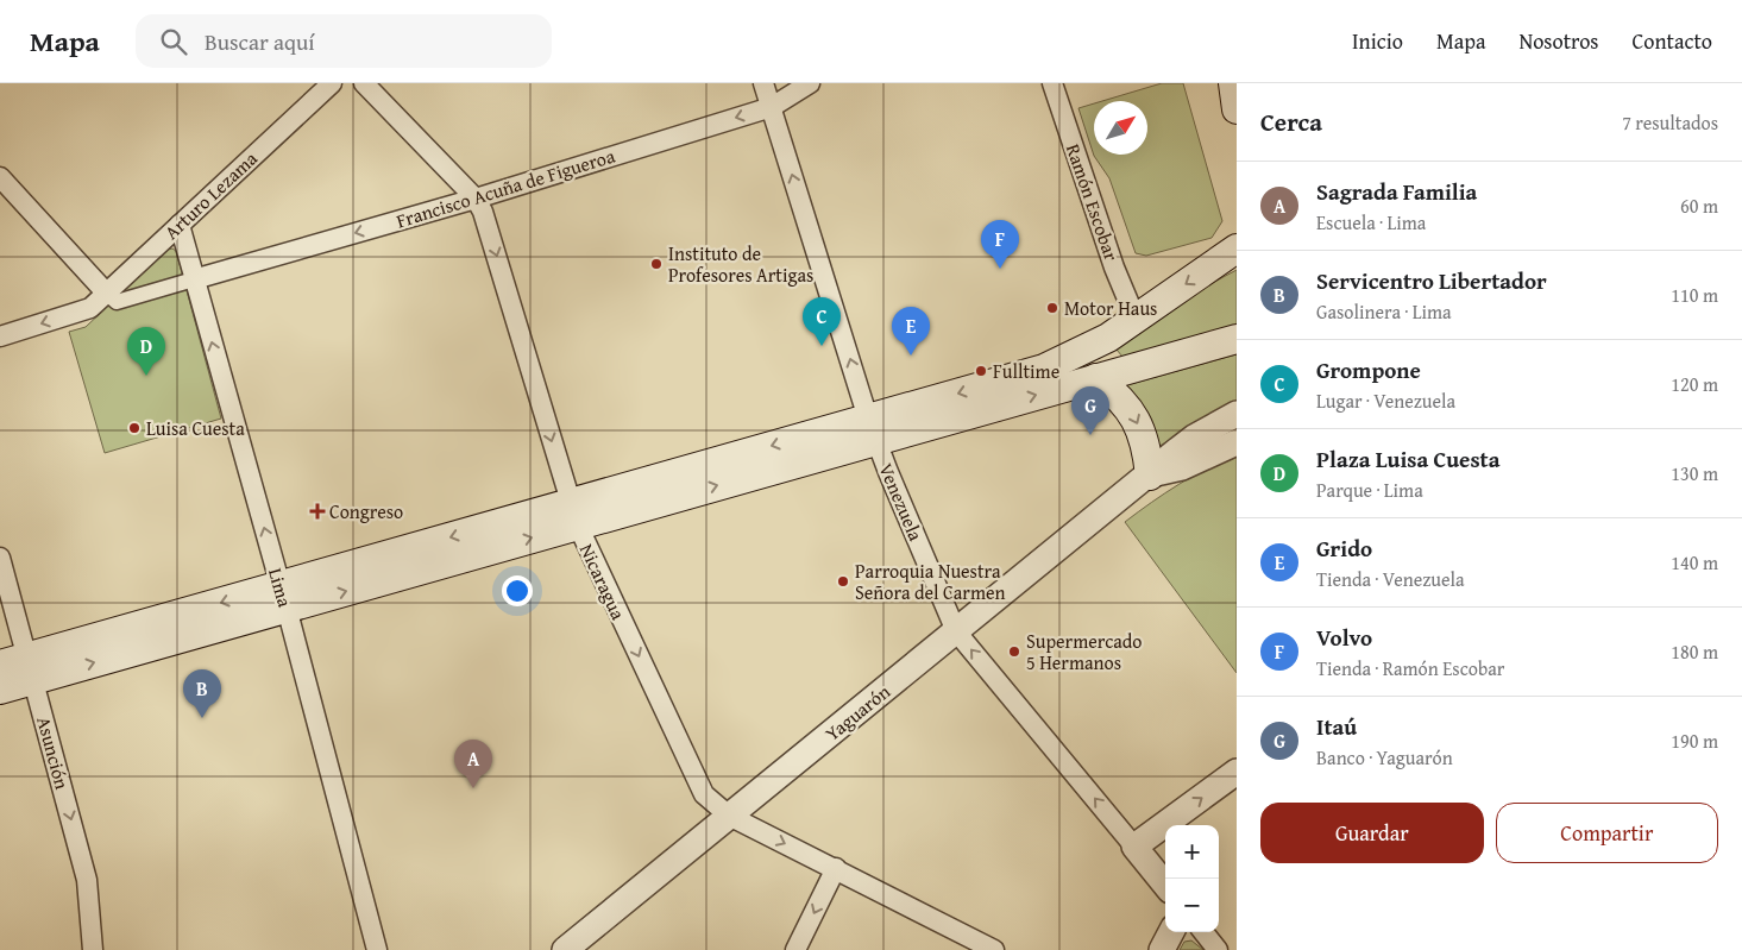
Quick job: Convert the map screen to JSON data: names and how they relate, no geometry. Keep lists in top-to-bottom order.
{
  "streets": {
    "street": [
      "Francisco Acuña de Figueroa",
      "Arturo Lezama",
      "Ramón Escobar",
      "Venezuela",
      "Nicaragua",
      "Lima",
      "Yaguarón",
      "Asunción"
    ]
  },
  "crossings": [
    ["Francisco Acuña de Figueroa", "Venezuela"],
    ["Francisco Acuña de Figueroa", "Nicaragua"],
    ["Francisco Acuña de Figueroa", "Lima"],
    ["Arturo Lezama", "Lima"],
    ["Venezuela", "Yaguarón"],
    ["Nicaragua", "Yaguarón"]
  ],
  "one_way": [
    "Francisco Acuña de Figueroa",
    "Venezuela",
    "Nicaragua",
    "Lima",
    "Asunción"
  ],
  "places": {
    "other": [
      "Instituto de Profesores Artigas",
      "Motor Haus",
      "Fulltime",
      "Luisa Cuesta",
      "Parroquia Nuestra Señora del Carmen",
      "Supermercado 5 Hermanos"
    ],
    "health": ["Congreso"]
  },
  "north": "top right",
  "page": {
    "header": "Mapa",
    "search": "Buscar aquí",
    "nav": [
      "Inicio",
      "Mapa",
      "Nosotros",
      "Contacto"
    ],
    "heading": ["Cerca", "7 resultados"],
    "list": [
      {
        "mark": "A",
        "name": "Sagrada Familia",
        "note": "Escuela · Lima",
        "value": "60 m"
      },
      {
        "mark": "B",
        "name": "Servicentro Libertador",
        "note": "Gasolinera · Lima",
        "value": "110 m"
      },
      {
        "mark": "C",
        "name": "Grompone",
        "note": "Lugar · Venezuela",
        "value": "120 m"
      },
      {
        "mark": "D",
        "name": "Plaza Luisa Cuesta",
        "note": "Parque · Lima",
        "value": "130 m"
      },
      {
        "mark": "E",
        "name": "Grido",
        "note": "Tienda · Venezuela",
        "value": "140 m"
      },
      {
        "mark": "F",
        "name": "Volvo",
        "note": "Tienda · Ramón Escobar",
        "value": "180 m"
      },
      {
        "mark": "G",
        "name": "Itaú",
        "note": "Banco · Yaguarón",
        "value": "190 m"
      }
    ],
    "pins": [
      "F",
      "C",
      "E",
      "D",
      "G",
      "B",
      "A"
    ],
    "buttons": ["Guardar", "Compartir"],
    "map_buttons": ["+", "−"]
  }
}
